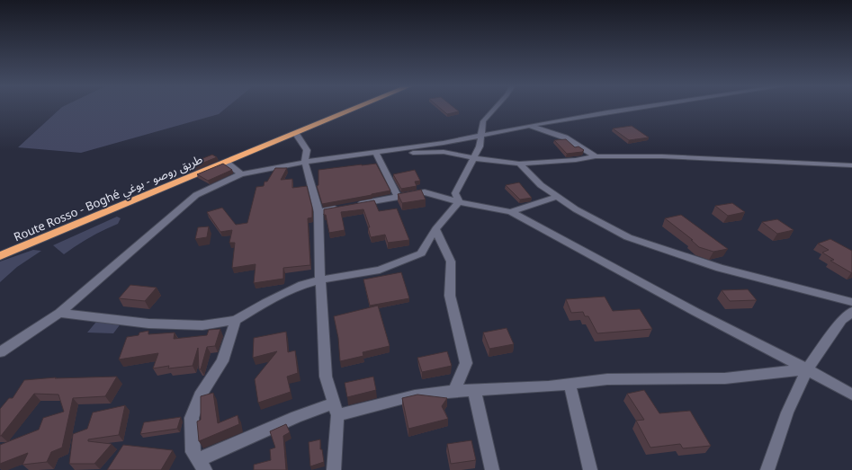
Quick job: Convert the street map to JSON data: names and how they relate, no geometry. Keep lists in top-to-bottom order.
{
  "streets": {
    "highway": ["Route Rosso - Boghé طريق روصو - بوغي"]
  }
}
